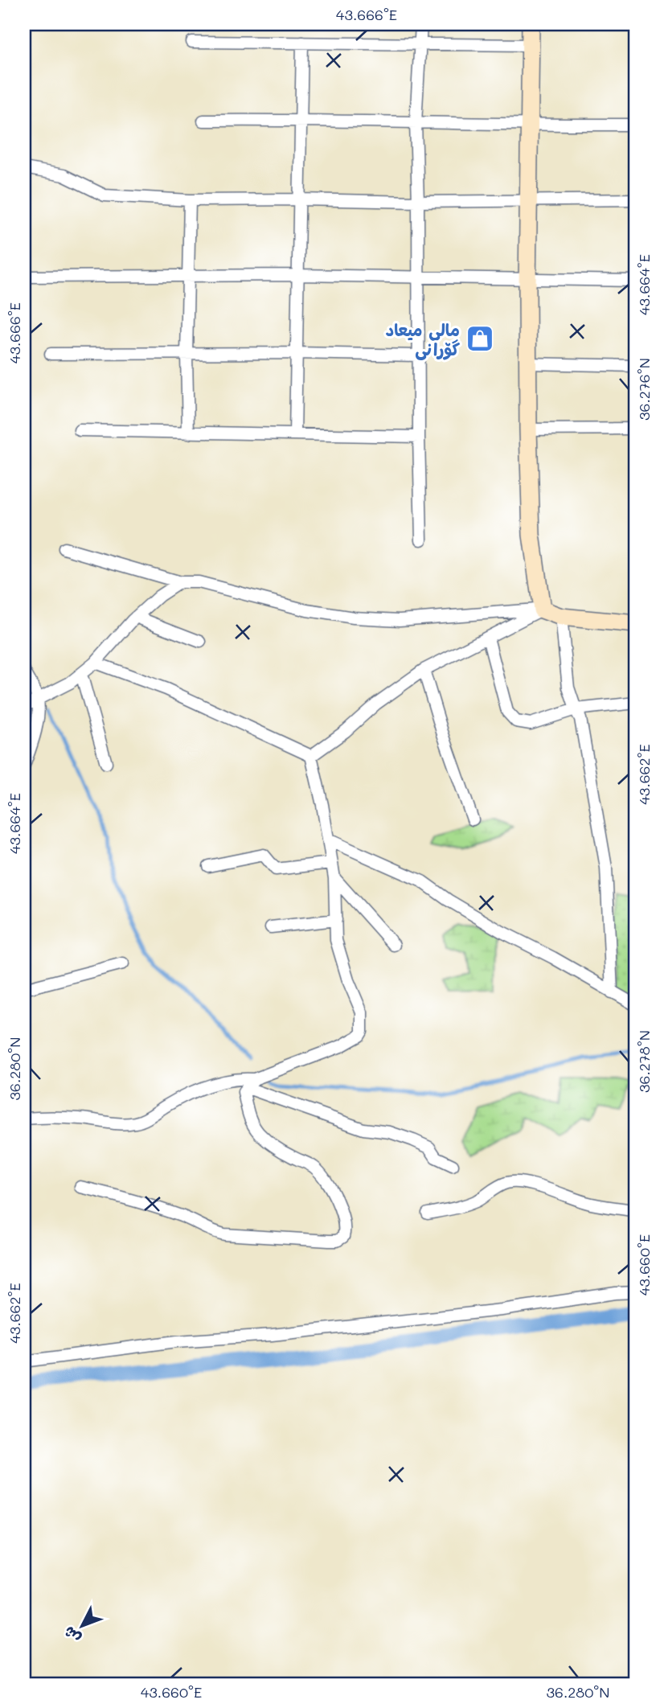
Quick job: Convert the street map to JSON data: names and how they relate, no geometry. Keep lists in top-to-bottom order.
{
  "places": {
    "shop": ["مالی میعاد گۆرانی"]
  },
  "north": "bottom left",
  "coordinates": [
    "43.666°E",
    "43.664°E",
    "36.276°N",
    "43.662°E",
    "36.278°N",
    "36.280°N",
    "43.660°E"
  ]
}
